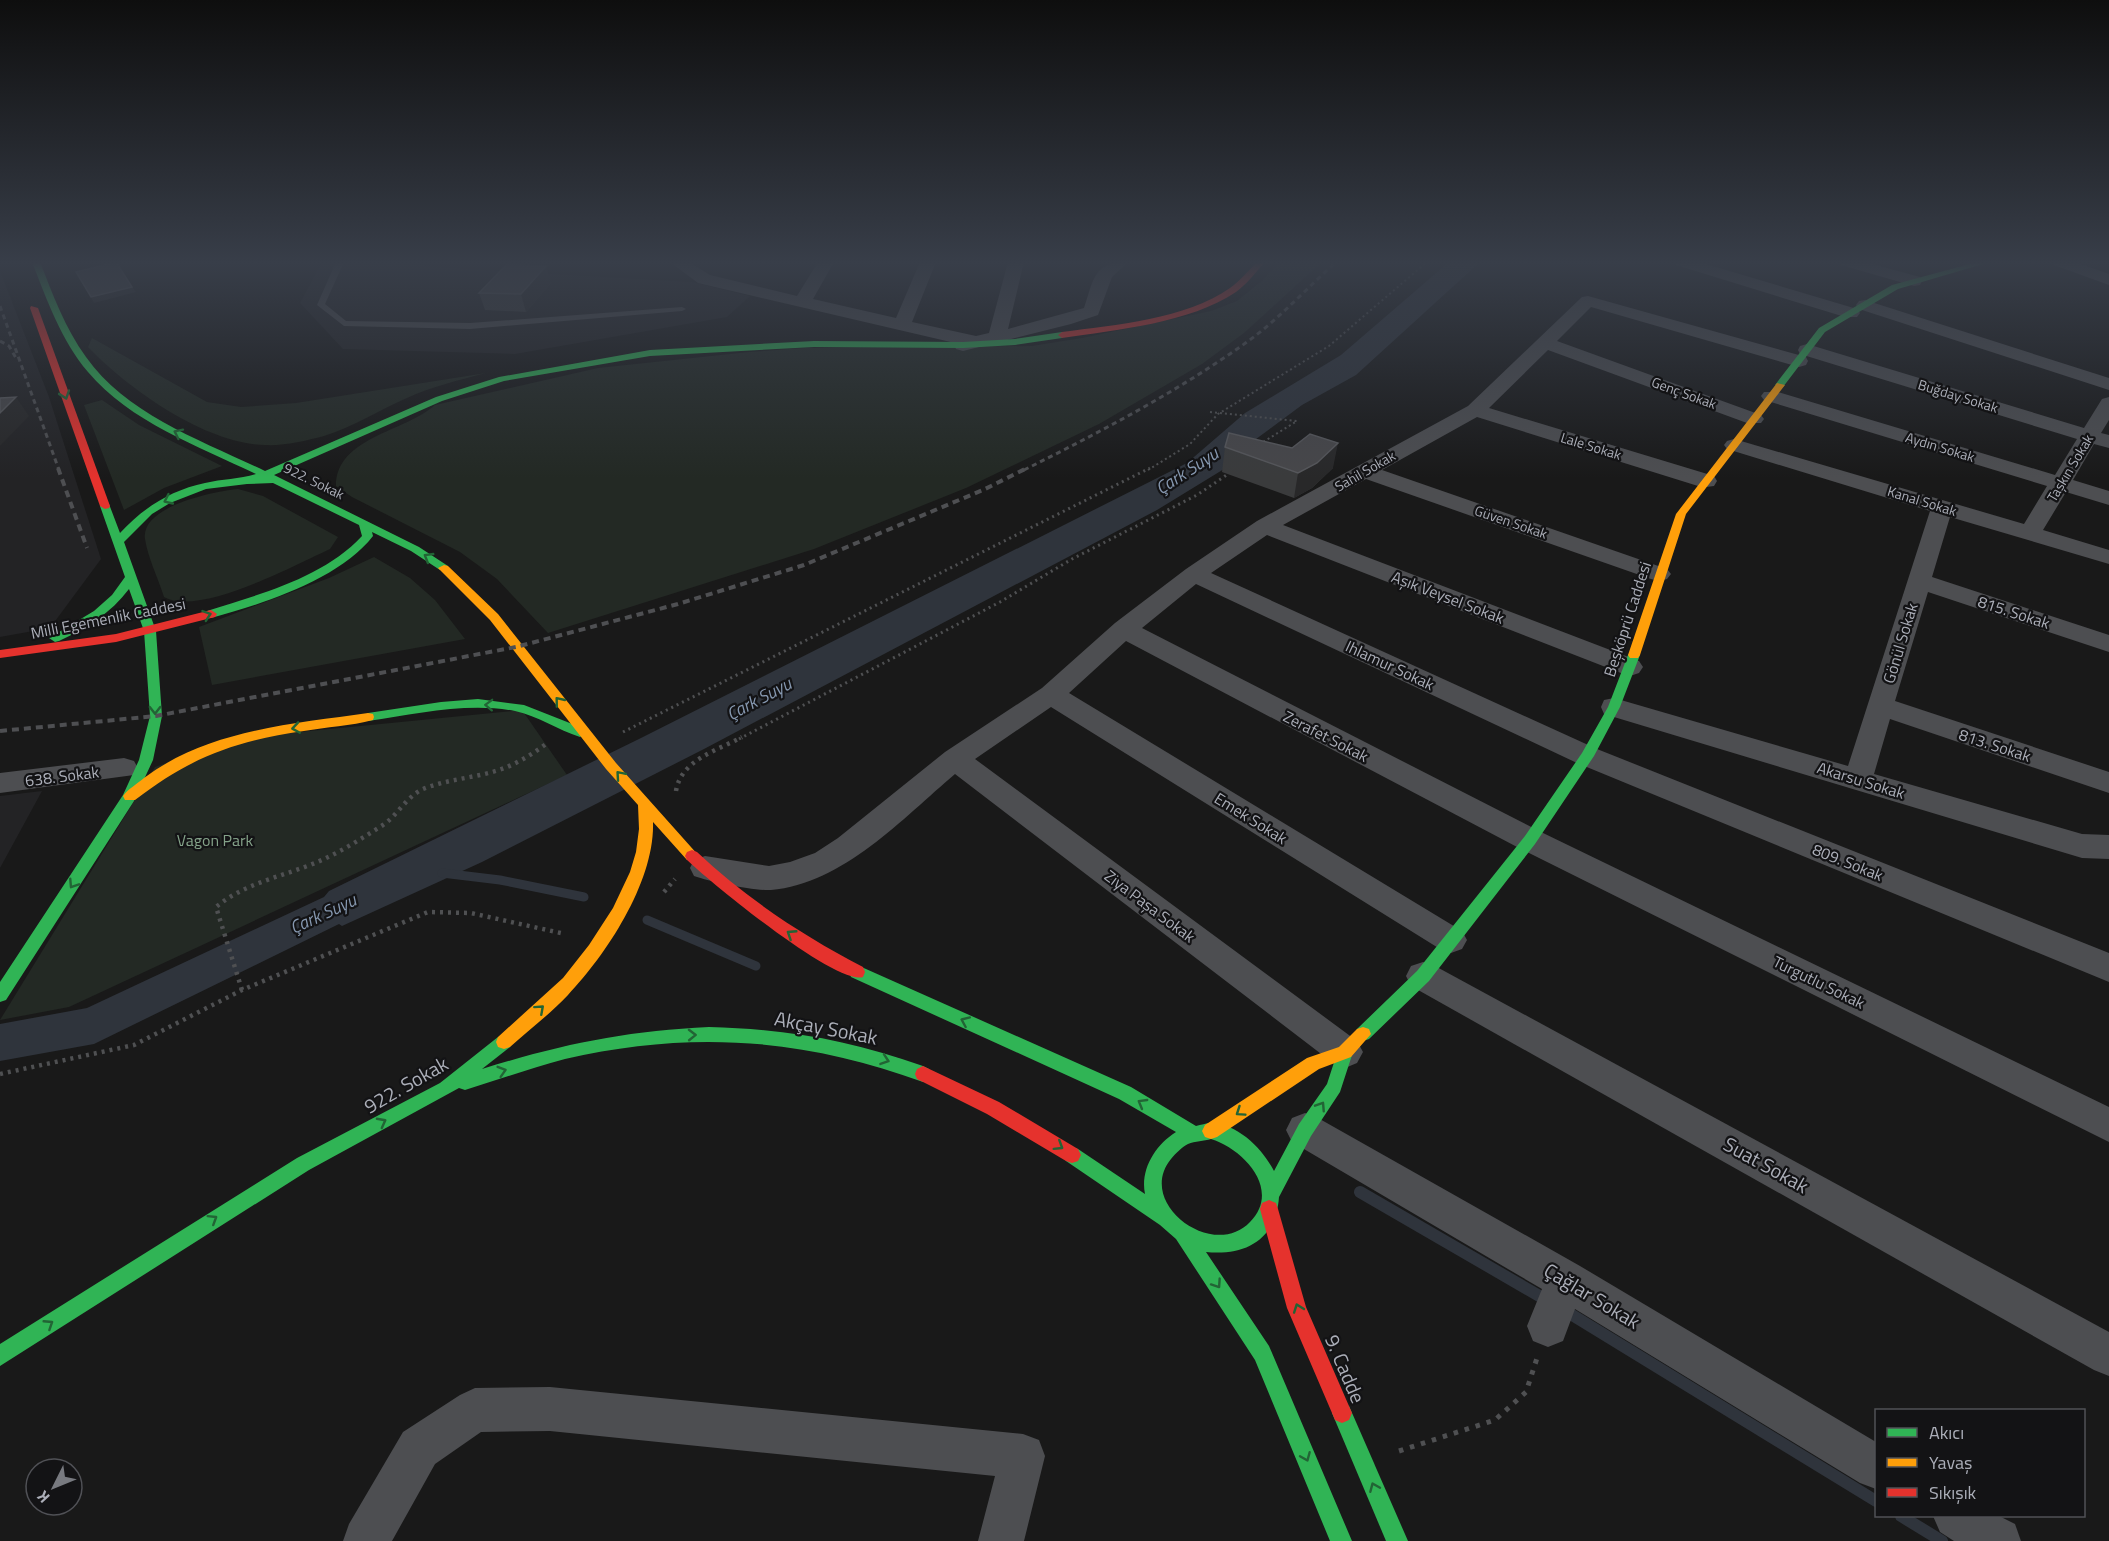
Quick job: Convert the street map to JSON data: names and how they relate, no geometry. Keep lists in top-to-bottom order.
{
  "streets": {
    "main road": [
      "922. Sokak",
      "Milli Egemenlik Caddesi",
      "Beşköprü Caddesi",
      "Akçay Sokak",
      "9. Cadde"
    ],
    "street": [
      "Genç Sokak",
      "Buğday Sokak",
      "Lale Sokak",
      "Aydın Sokak",
      "Taşkın Sokak",
      "Sahil Sokak",
      "Kanal Sokak",
      "Güven Sokak",
      "Aşık Veysel Sokak",
      "815. Sokak",
      "Gönül Sokak",
      "Ihlamur Sokak",
      "Zerafet Sokak",
      "813. Sokak",
      "638. Sokak",
      "Akarsu Sokak",
      "Emek Sokak",
      "809. Sokak",
      "Ziya Paşa Sokak",
      "Turgutlu Sokak",
      "Suat Sokak",
      "Çağlar Sokak"
    ]
  },
  "crossings": [
    ["Genç Sokak", "Sahil Sokak"],
    ["Genç Sokak", "Beşköprü Caddesi"],
    ["Buğday Sokak", "Taşkın Sokak"],
    ["Buğday Sokak", "Sahil Sokak"],
    ["Buğday Sokak", "Beşköprü Caddesi"],
    ["Lale Sokak", "Sahil Sokak"],
    ["Lale Sokak", "Beşköprü Caddesi"],
    ["Aydın Sokak", "Taşkın Sokak"],
    ["Aydın Sokak", "Beşköprü Caddesi"],
    ["Taşkın Sokak", "Kanal Sokak"],
    ["Sahil Sokak", "Güven Sokak"],
    ["Sahil Sokak", "Aşık Veysel Sokak"],
    ["Sahil Sokak", "Beşköprü Caddesi"],
    ["Sahil Sokak", "Ihlamur Sokak"],
    ["Sahil Sokak", "Zerafet Sokak"],
    ["Sahil Sokak", "Emek Sokak"],
    ["Sahil Sokak", "Ziya Paşa Sokak"],
    ["922. Sokak", "Milli Egemenlik Caddesi"],
    ["922. Sokak", "Akçay Sokak"],
    ["Kanal Sokak", "Beşköprü Caddesi"],
    ["Kanal Sokak", "Gönül Sokak"],
    ["Güven Sokak", "Beşköprü Caddesi"],
    ["Aşık Veysel Sokak", "Beşköprü Caddesi"],
    ["815. Sokak", "Gönül Sokak"],
    ["Beşköprü Caddesi", "Ihlamur Sokak"],
    ["Beşköprü Caddesi", "Zerafet Sokak"],
    ["Beşköprü Caddesi", "Akarsu Sokak"],
    ["Beşköprü Caddesi", "Emek Sokak"],
    ["Beşköprü Caddesi", "809. Sokak"],
    ["Beşköprü Caddesi", "Ziya Paşa Sokak"],
    ["Beşköprü Caddesi", "Turgutlu Sokak"],
    ["Beşköprü Caddesi", "Suat Sokak"],
    ["Gönül Sokak", "813. Sokak"],
    ["Gönül Sokak", "Akarsu Sokak"],
    ["Ihlamur Sokak", "809. Sokak"],
    ["Zerafet Sokak", "Turgutlu Sokak"],
    ["Akçay Sokak", "9. Cadde"]
  ],
  "water": ["Çark Suyu"],
  "parks": ["Vagon Park"],
  "legend": ["Akıcı", "Yavaş", "Sıkışık"],
  "north": "bottom left"
}
